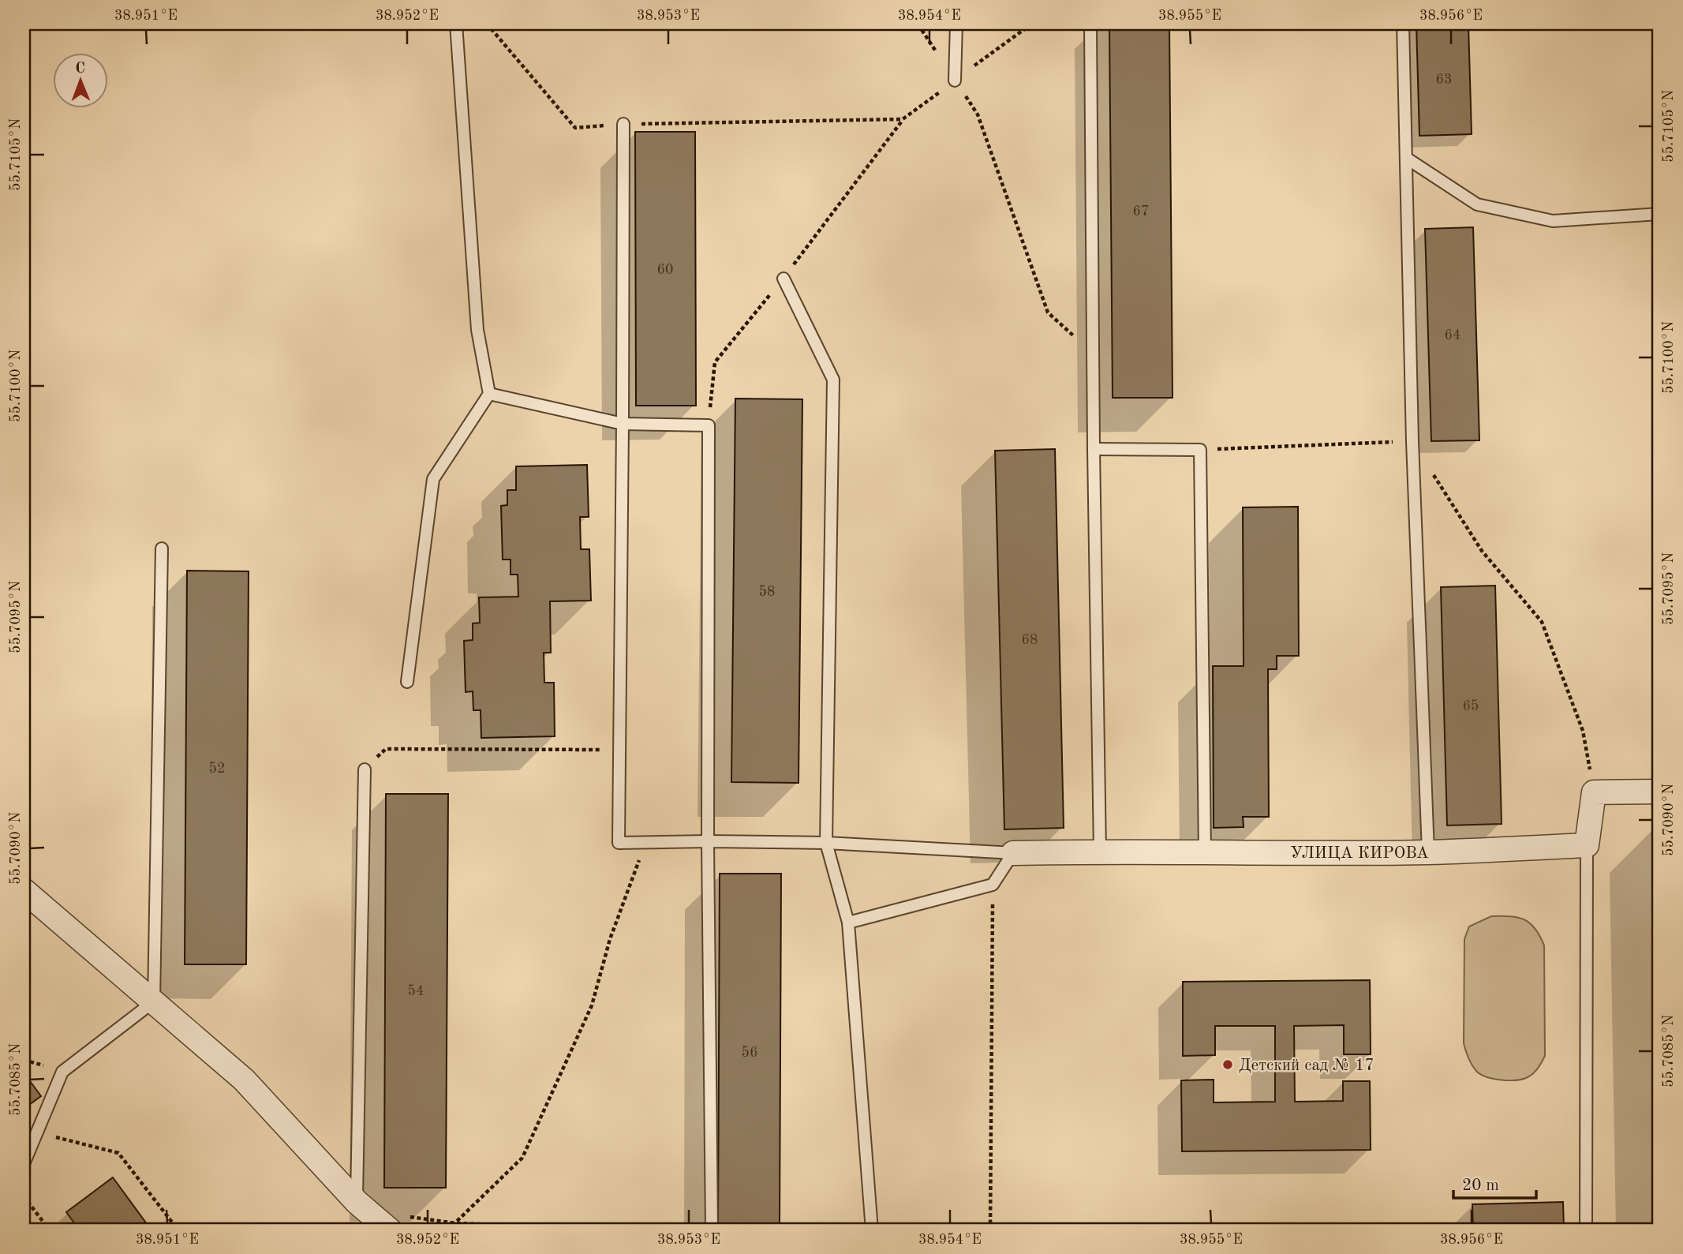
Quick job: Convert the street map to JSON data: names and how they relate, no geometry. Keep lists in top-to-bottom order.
{
  "streets": {
    "street": ["УЛИЦА КИРОВА"]
  },
  "places": ["Детский сад № 17"],
  "house_numbers": [
    "63",
    "67",
    "60",
    "64",
    "58",
    "68",
    "65",
    "52",
    "54",
    "56"
  ],
  "scale_bar": "20 m",
  "north": "top",
  "coordinates": [
    "38.951°E",
    "38.952°E",
    "38.953°E",
    "38.954°E",
    "38.955°E",
    "38.956°E",
    "55.7105°N",
    "55.7100°N",
    "55.7095°N",
    "55.7090°N",
    "55.7085°N"
  ]
}
